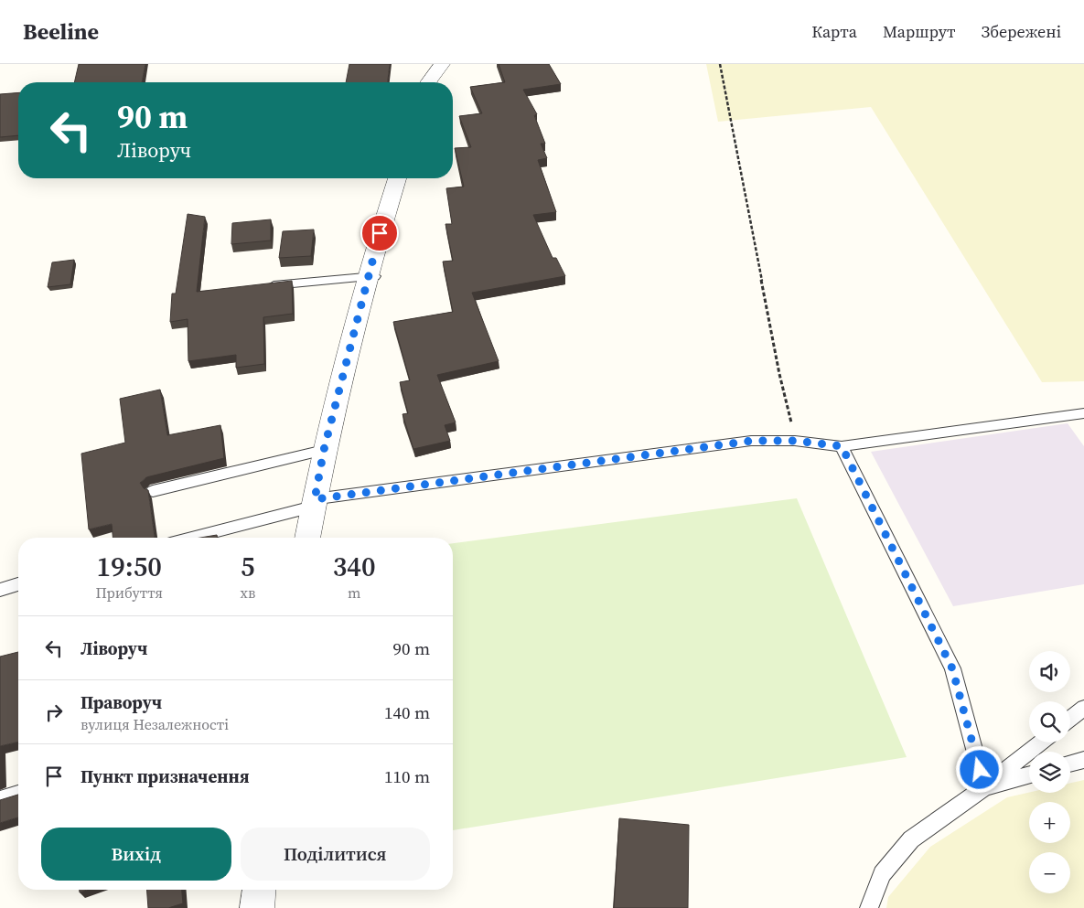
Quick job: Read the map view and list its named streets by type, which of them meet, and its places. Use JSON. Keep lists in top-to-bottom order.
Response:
{
  "page": {
    "header": "Beeline",
    "nav": ["Карта", "Маршрут", "Збережені"],
    "turn": ["90 m", "Ліворуч"],
    "eta": [
      "19:50",
      "Прибуття",
      "5",
      "хв",
      "340",
      "m"
    ],
    "list": [
      {
        "name": "Ліворуч",
        "value": "90 m"
      },
      {
        "name": "Праворуч",
        "note": "вулиця Незалежності",
        "value": "140 m"
      },
      {
        "name": "Пункт призначення",
        "value": "110 m"
      }
    ],
    "map_buttons": ["+", "−"],
    "buttons": ["Вихід", "Поділитися"]
  }
}
